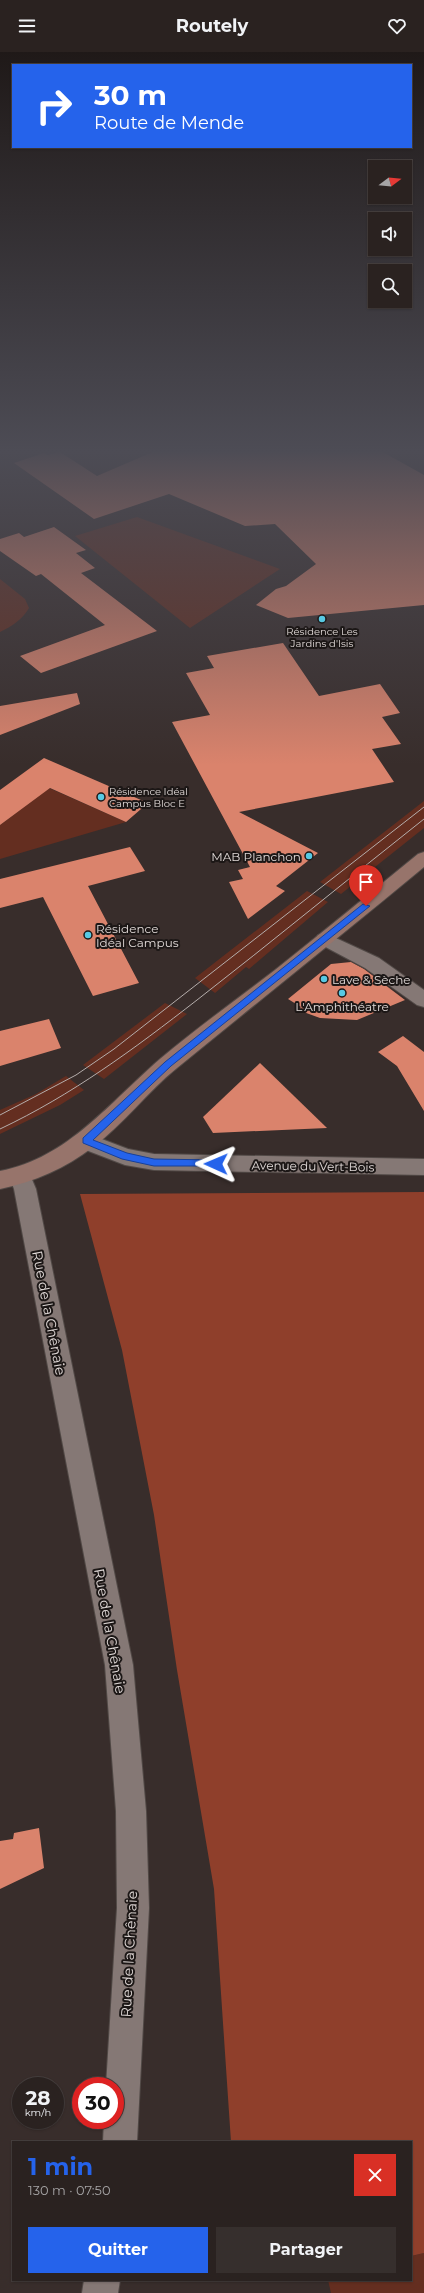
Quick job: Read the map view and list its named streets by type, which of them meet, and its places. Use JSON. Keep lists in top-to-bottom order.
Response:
{
  "streets": {
    "street": ["Avenue du Vert-Bois", "Rue de la Chênaie"]
  },
  "places": [
    "Résidence Les Jardins d'Isis",
    "Résidence Idéal Campus Bloc E",
    "MAB Planchon",
    "Résidence Idéal Campus",
    "Lave & Sèche",
    "L'Amphithéatre"
  ],
  "north": "right",
  "page": {
    "header": "Routely",
    "turn": ["30 m", "Route de Mende"],
    "speed": "28 km/h",
    "limit": "30",
    "heading": ["1 min", "130 m · 07:50"],
    "buttons": ["Quitter", "Partager"]
  }
}
